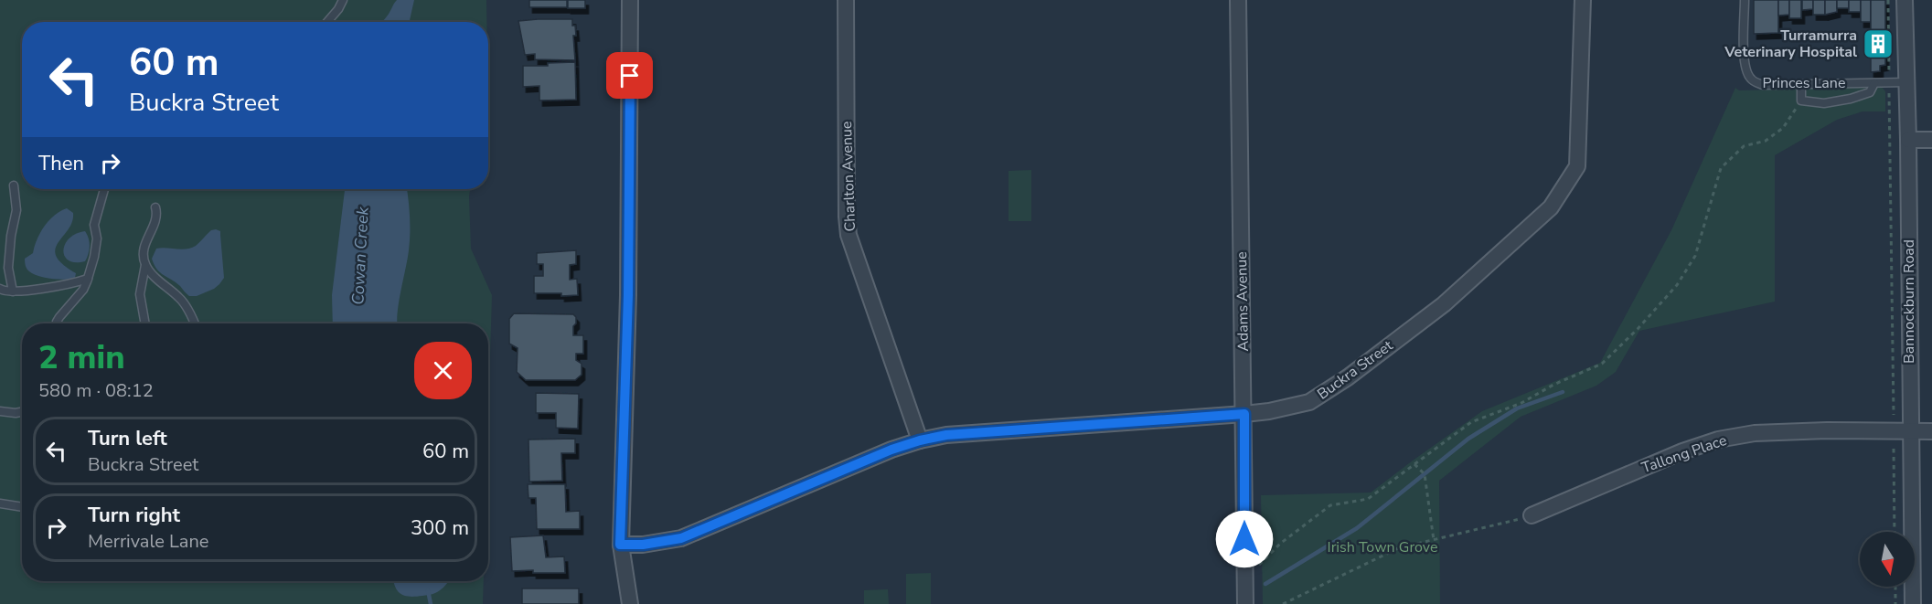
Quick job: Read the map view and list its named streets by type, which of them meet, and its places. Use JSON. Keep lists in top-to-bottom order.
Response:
{
  "streets": {
    "street": [
      "Charlton Avenue",
      "Adams Avenue",
      "Bannockburn Road",
      "Buckra Street",
      "Tallong Place"
    ],
    "lane": ["Princes Lane"]
  },
  "crossings": [
    ["Princes Lane", "Bannockburn Road"],
    ["Charlton Avenue", "Buckra Street"],
    ["Adams Avenue", "Buckra Street"],
    ["Bannockburn Road", "Tallong Place"]
  ],
  "water": ["Cowan Creek"],
  "parks": ["Irish Town Grove"],
  "places": {
    "building": ["Turramurra Veterinary Hospital"]
  },
  "north": "bottom",
  "page": {
    "turn": ["60 m", "Buckra Street"],
    "then": "Then",
    "heading": ["2 min", "580 m · 08:12"],
    "list": [
      {
        "name": "Turn left",
        "note": "Buckra Street",
        "value": "60 m"
      },
      {
        "name": "Turn right",
        "note": "Merrivale Lane",
        "value": "300 m"
      }
    ]
  }
}
